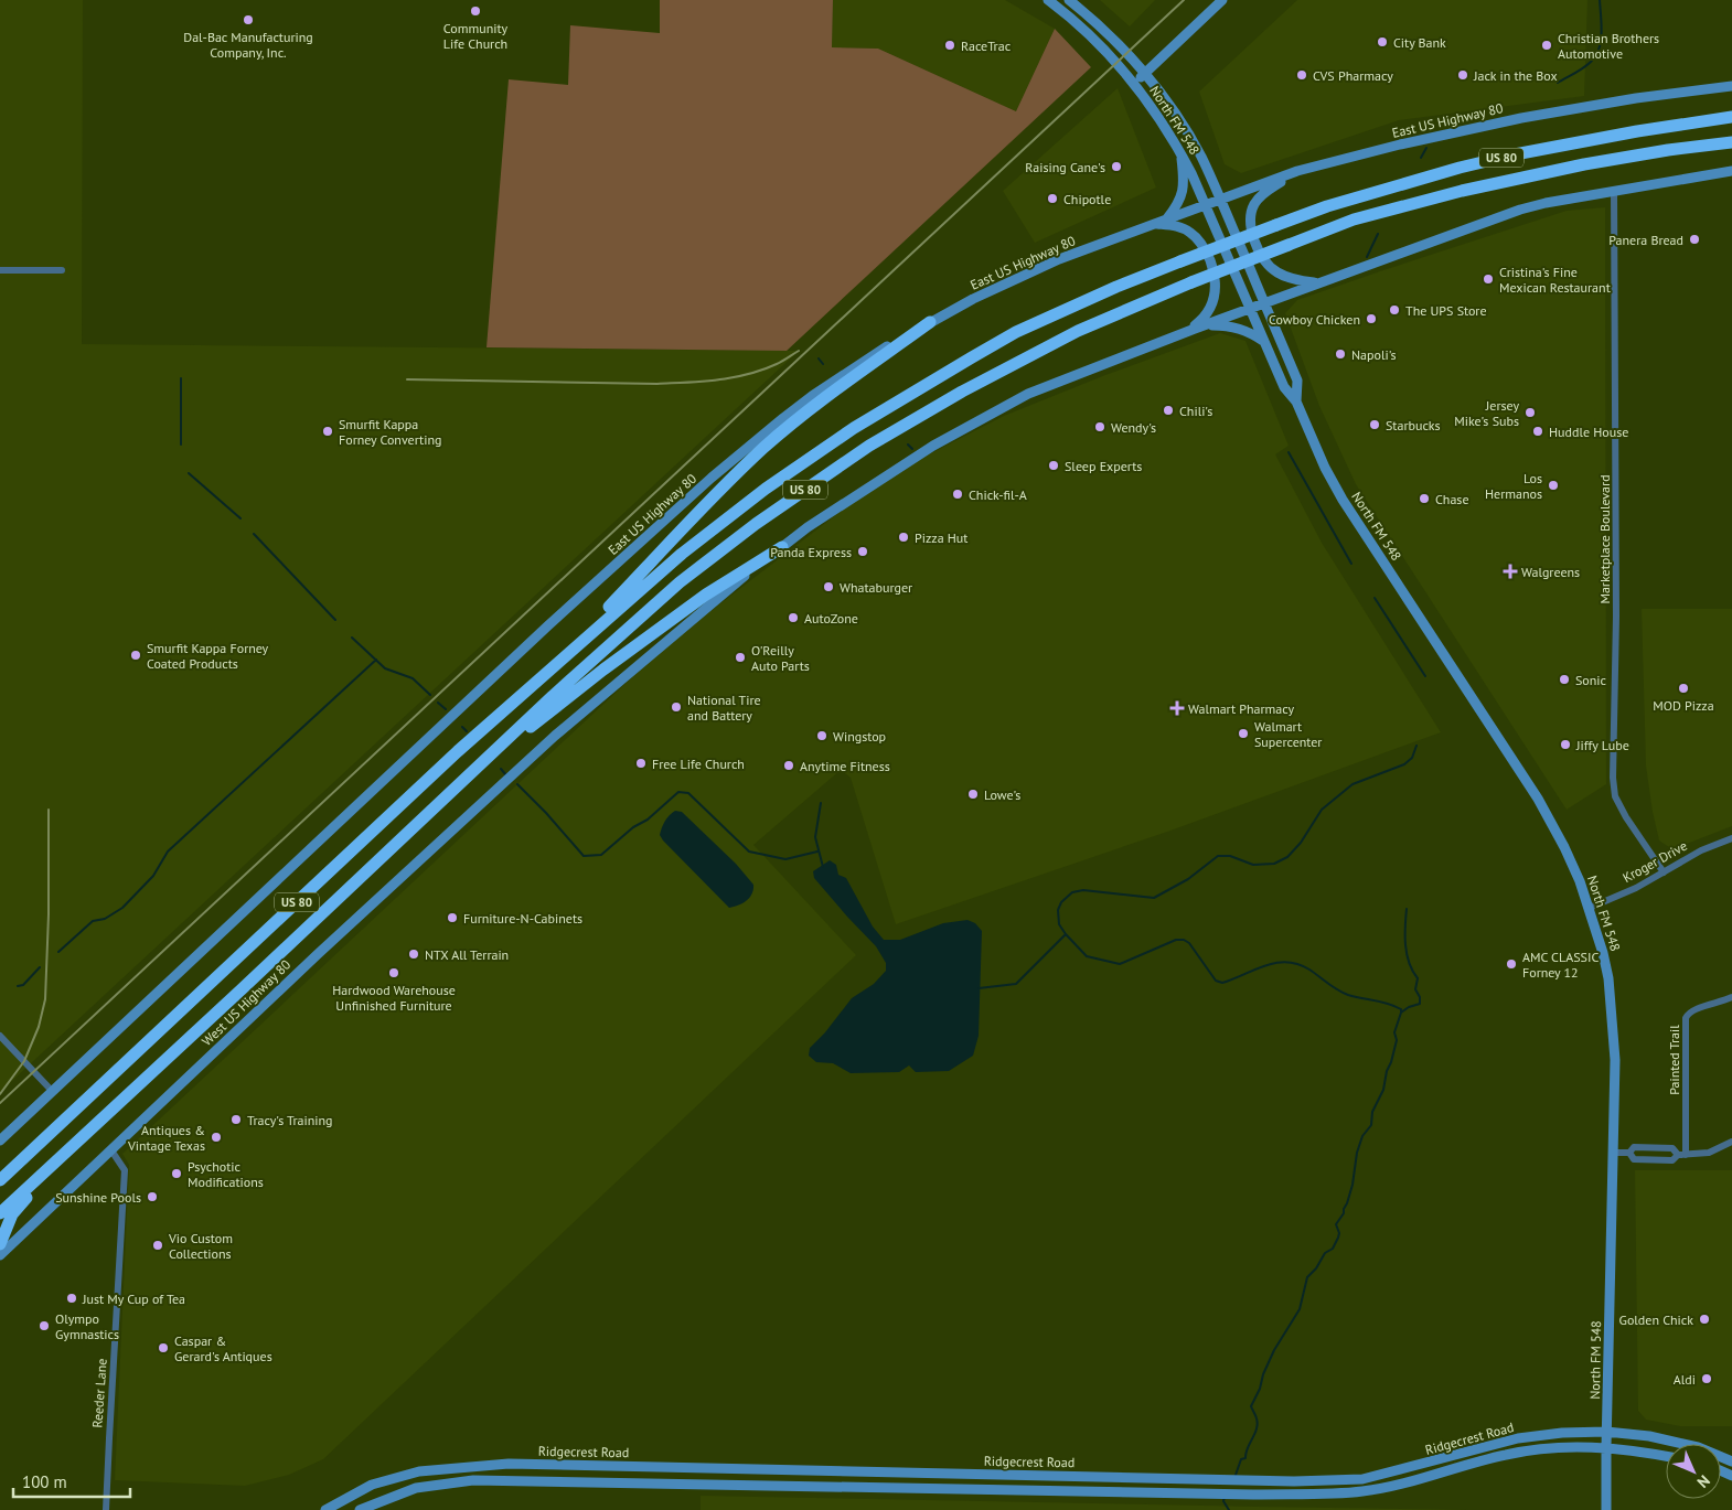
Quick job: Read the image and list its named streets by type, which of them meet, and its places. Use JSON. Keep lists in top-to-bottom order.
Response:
{
  "streets": {
    "highway": ["US 80"],
    "main road": [
      "North FM 548",
      "East US Highway 80",
      "West US Highway 80",
      "Ridgecrest Road"
    ],
    "street": [
      "Marketplace Boulevard",
      "Kroger Drive",
      "Painted Trail",
      "Reeder Lane"
    ]
  },
  "crossings": [
    ["North FM 548", "East US Highway 80"],
    ["North FM 548", "Kroger Drive"],
    ["North FM 548", "Ridgecrest Road"],
    ["Marketplace Boulevard", "Kroger Drive"],
    ["West US Highway 80", "Reeder Lane"]
  ],
  "places": {
    "other": [
      "Community Life Church",
      "Dal-Bac Manufacturing Company, Inc.",
      "City Bank",
      "RaceTrac",
      "Christian Brothers Automotive",
      "CVS Pharmacy",
      "Jack in the Box",
      "Raising Cane's",
      "Chipotle",
      "Panera Bread",
      "Cristina's Fine Mexican Restaurant",
      "The UPS Store",
      "Cowboy Chicken",
      "Napoli's",
      "Chili's",
      "Jersey Mike's Subs",
      "Starbucks",
      "Wendy's",
      "Smurfit Kappa Forney Converting",
      "Huddle House",
      "Sleep Experts",
      "Los Hermanos",
      "Chick-fil-A",
      "Chase",
      "Pizza Hut",
      "Panda Express",
      "Whataburger",
      "AutoZone",
      "Smurfit Kappa Forney Coated Products",
      "O'Reilly Auto Parts",
      "Sonic",
      "MOD Pizza",
      "National Tire and Battery",
      "Walmart Supercenter",
      "Wingstop",
      "Jiffy Lube",
      "Free Life Church",
      "Anytime Fitness",
      "Lowe's",
      "Furniture-N-Cabinets",
      "NTX All Terrain",
      "AMC CLASSIC Forney 12",
      "Hardwood Warehouse Unfinished Furniture",
      "Tracy's Training",
      "Antiques & Vintage Texas",
      "Psychotic Modifications",
      "Sunshine Pools",
      "Vio Custom Collections",
      "Just My Cup of Tea",
      "Golden Chick",
      "Olympo Gymnastics",
      "Caspar & Gerard's Antiques",
      "Aldi"
    ],
    "health": ["Walgreens", "Walmart Pharmacy"]
  },
  "scale_bar": "100 m",
  "north": "bottom right"
}
